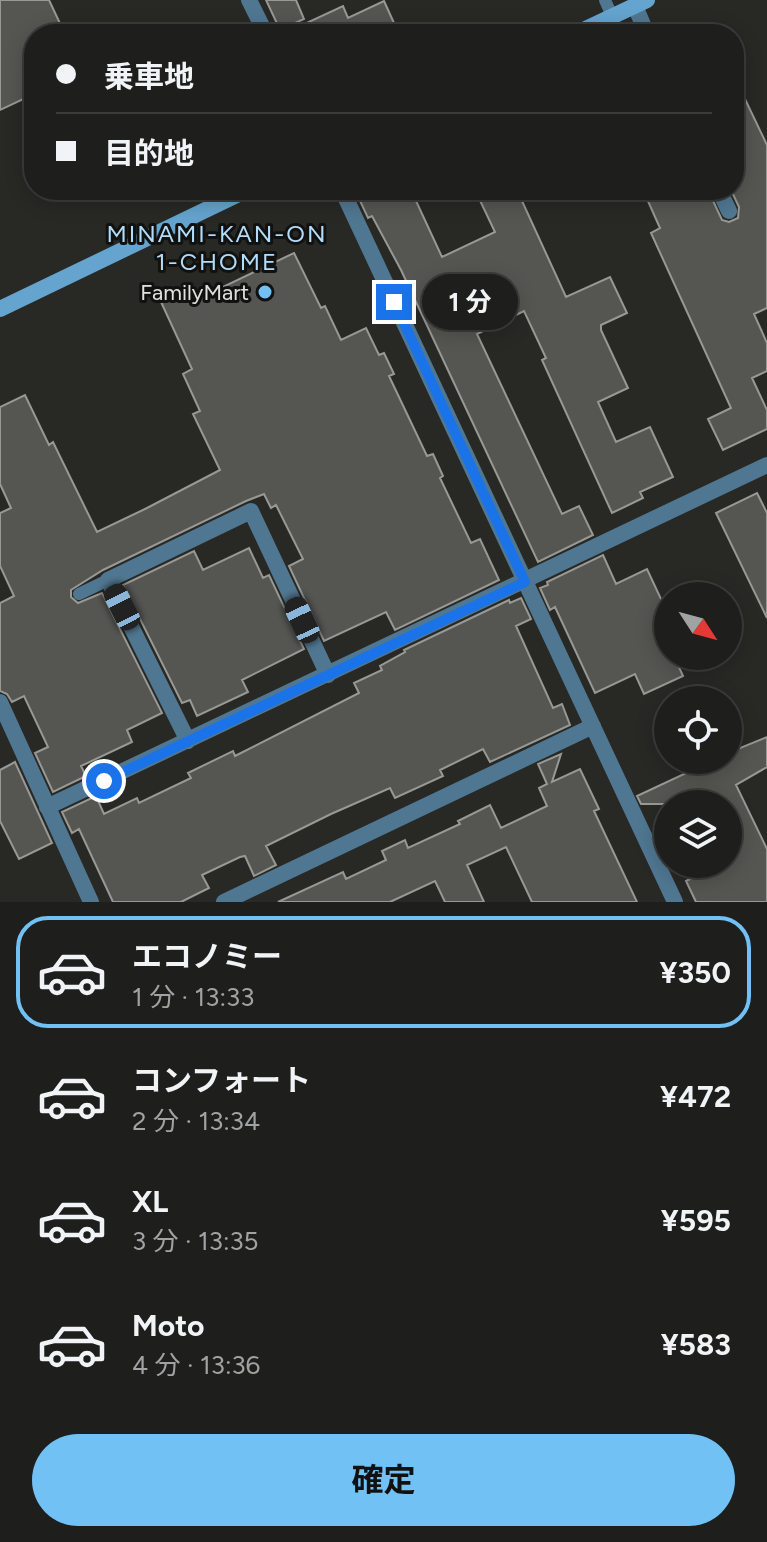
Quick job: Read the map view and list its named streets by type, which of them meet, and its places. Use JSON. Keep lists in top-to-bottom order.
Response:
{
  "districts": ["MINAMI-KAN-ON 1-CHOME"],
  "places": ["FamilyMart"],
  "north": "bottom right",
  "page": {
    "banner": ["乗車地", "目的地"],
    "bubble": "1 分",
    "list": [
      {
        "name": "エコノミー",
        "note": "1 分 · 13:33",
        "value": "¥350"
      },
      {
        "name": "コンフォート",
        "note": "2 分 · 13:34",
        "value": "¥472"
      },
      {
        "name": "XL",
        "note": "3 分 · 13:35",
        "value": "¥595"
      },
      {
        "name": "Moto",
        "note": "4 分 · 13:36",
        "value": "¥583"
      }
    ],
    "buttons": "確定"
  }
}
